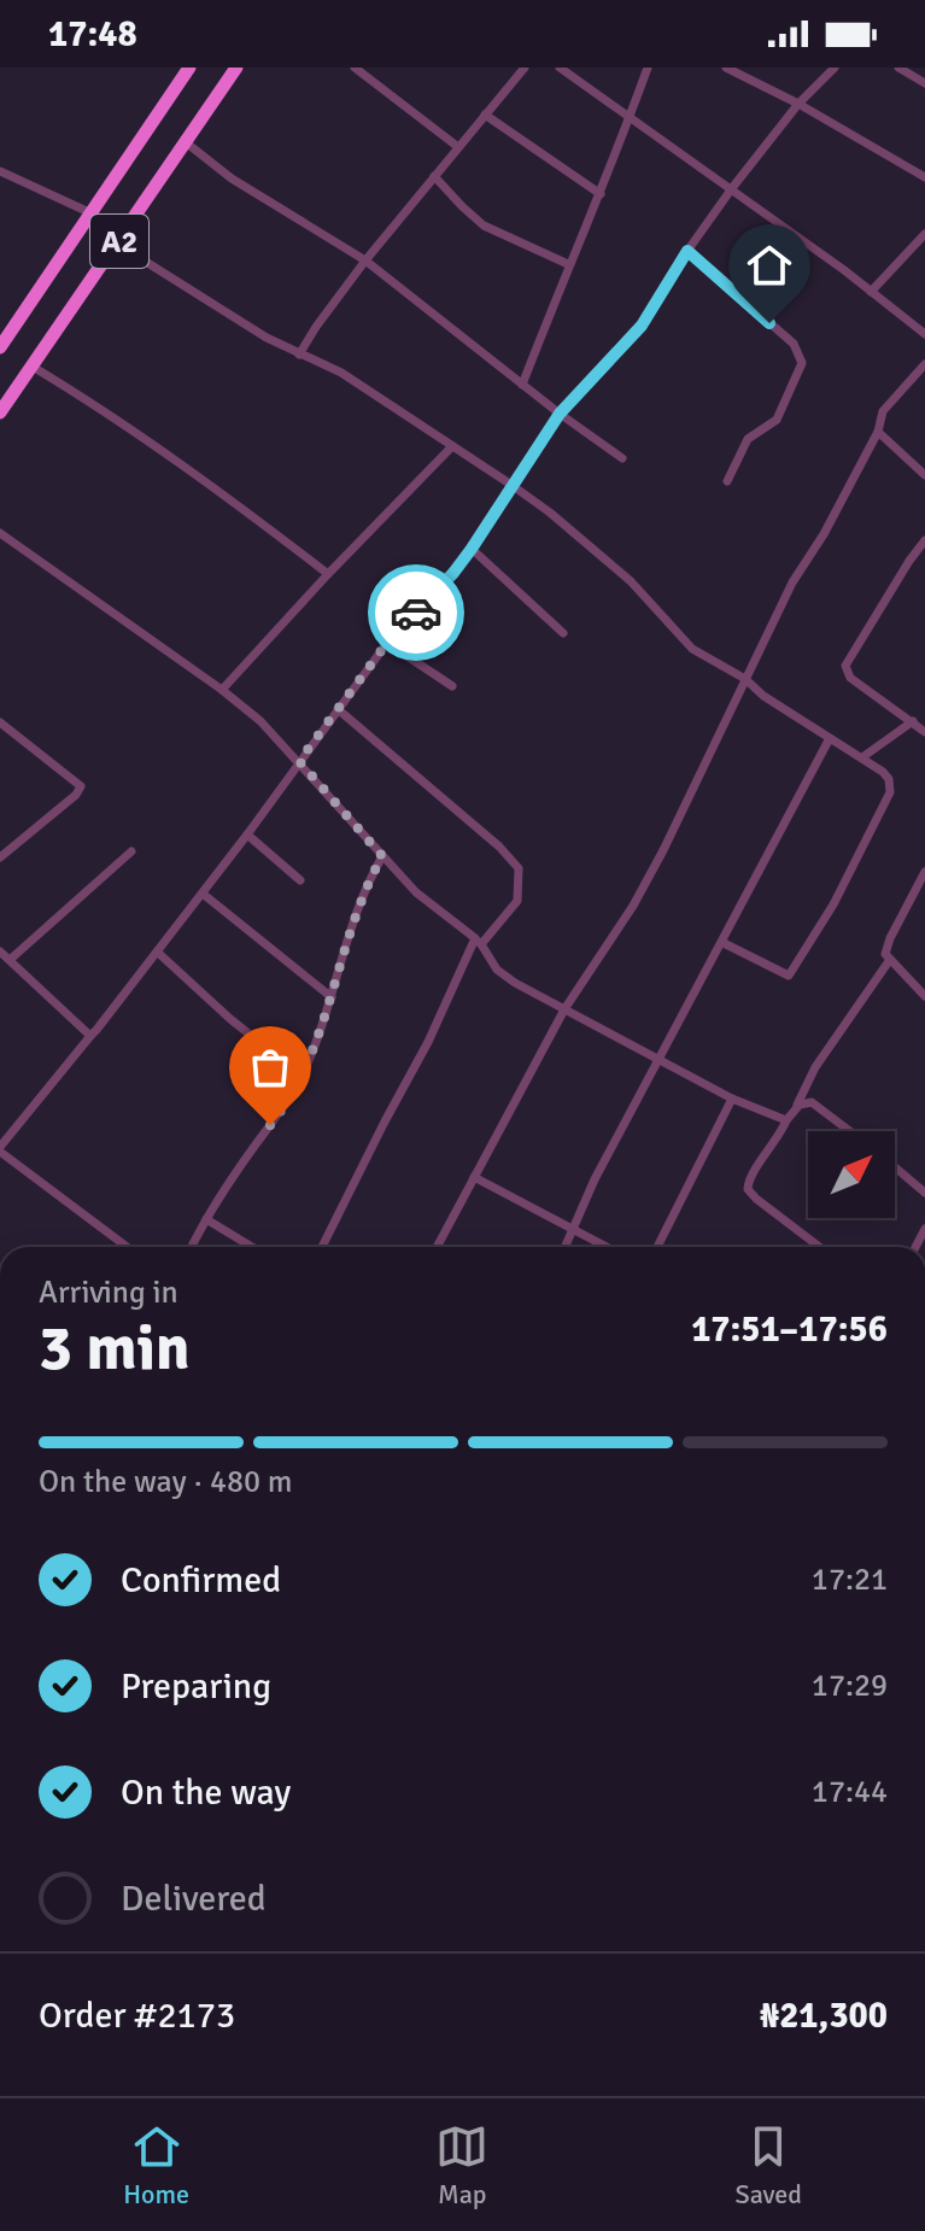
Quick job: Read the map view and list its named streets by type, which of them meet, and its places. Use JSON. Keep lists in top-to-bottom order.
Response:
{
  "streets": {
    "highway": ["A2"]
  },
  "north": "top right",
  "page": {
    "status": "17:48",
    "heading": ["3 min", "Arriving in", "17:51–17:56"],
    "panel": ["Order #2173", "₦21,300"],
    "bar": "On the way · 480 m",
    "list": [
      ["Confirmed", "17:21"],
      ["Preparing", "17:29"],
      ["On the way", "17:44"],
      "Delivered"
    ],
    "tabs": ["Home", "Map", "Saved"]
  }
}
